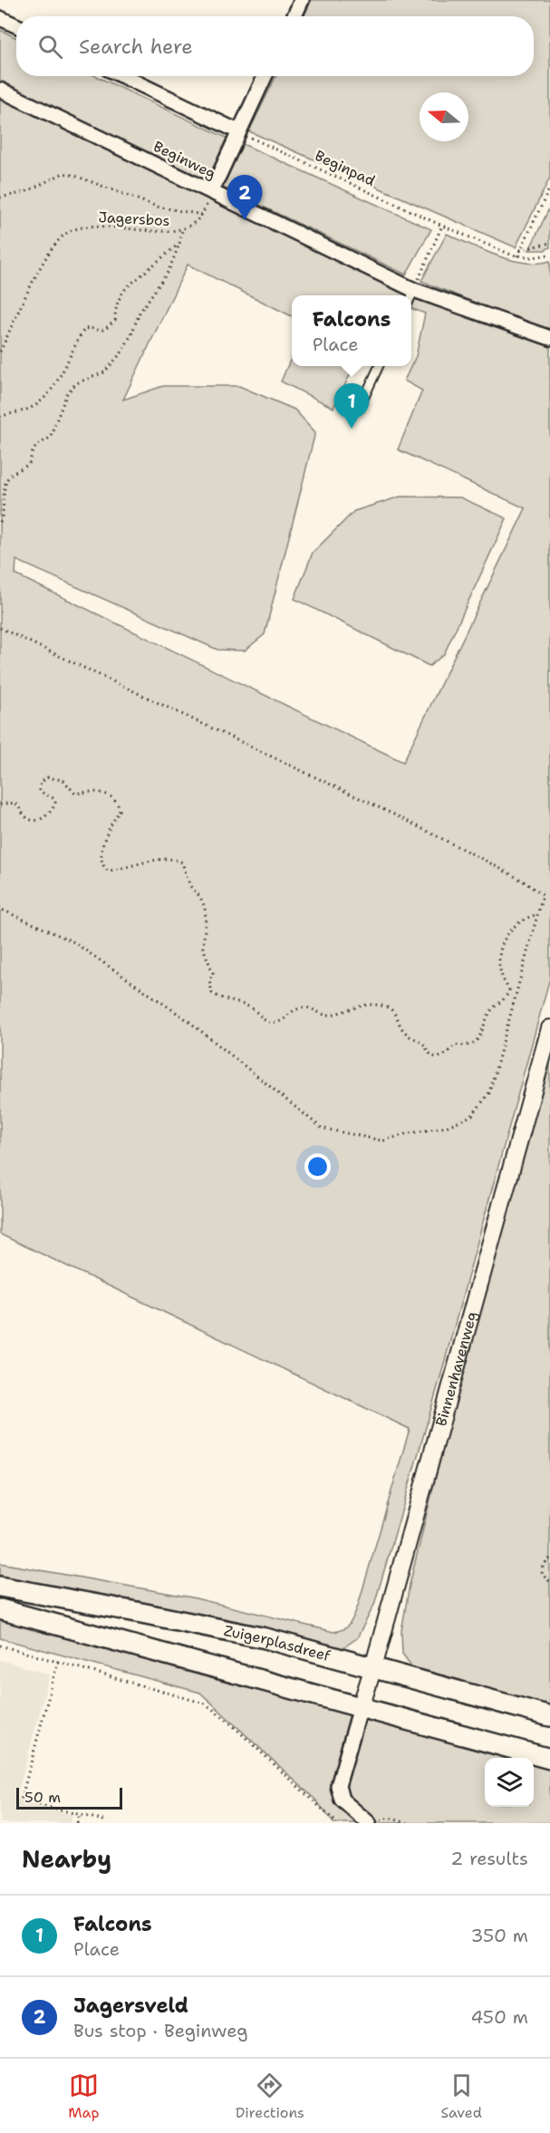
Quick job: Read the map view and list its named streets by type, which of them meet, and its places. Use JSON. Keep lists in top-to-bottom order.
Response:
{
  "streets": {
    "main road": ["Zuigerplasdreef"],
    "street": ["Beginweg", "Binnenhavenweg"],
    "path": ["Beginpad", "Jagersbos"]
  },
  "crossings": [
    ["Binnenhavenweg", "Zuigerplasdreef"]
  ],
  "scale_bar": "50 m",
  "north": "left",
  "page": {
    "search": "Search here",
    "pins": ["2", "1"],
    "popup": ["Falcons", "Place"],
    "scale": "50 m",
    "heading": ["Nearby", "2 results"],
    "list": [
      {
        "mark": "1",
        "name": "Falcons",
        "note": "Place",
        "value": "350 m"
      },
      {
        "mark": "2",
        "name": "Jagersveld",
        "note": "Bus stop · Beginweg",
        "value": "450 m"
      }
    ],
    "nav": ["Map", "Directions", "Saved"]
  }
}
